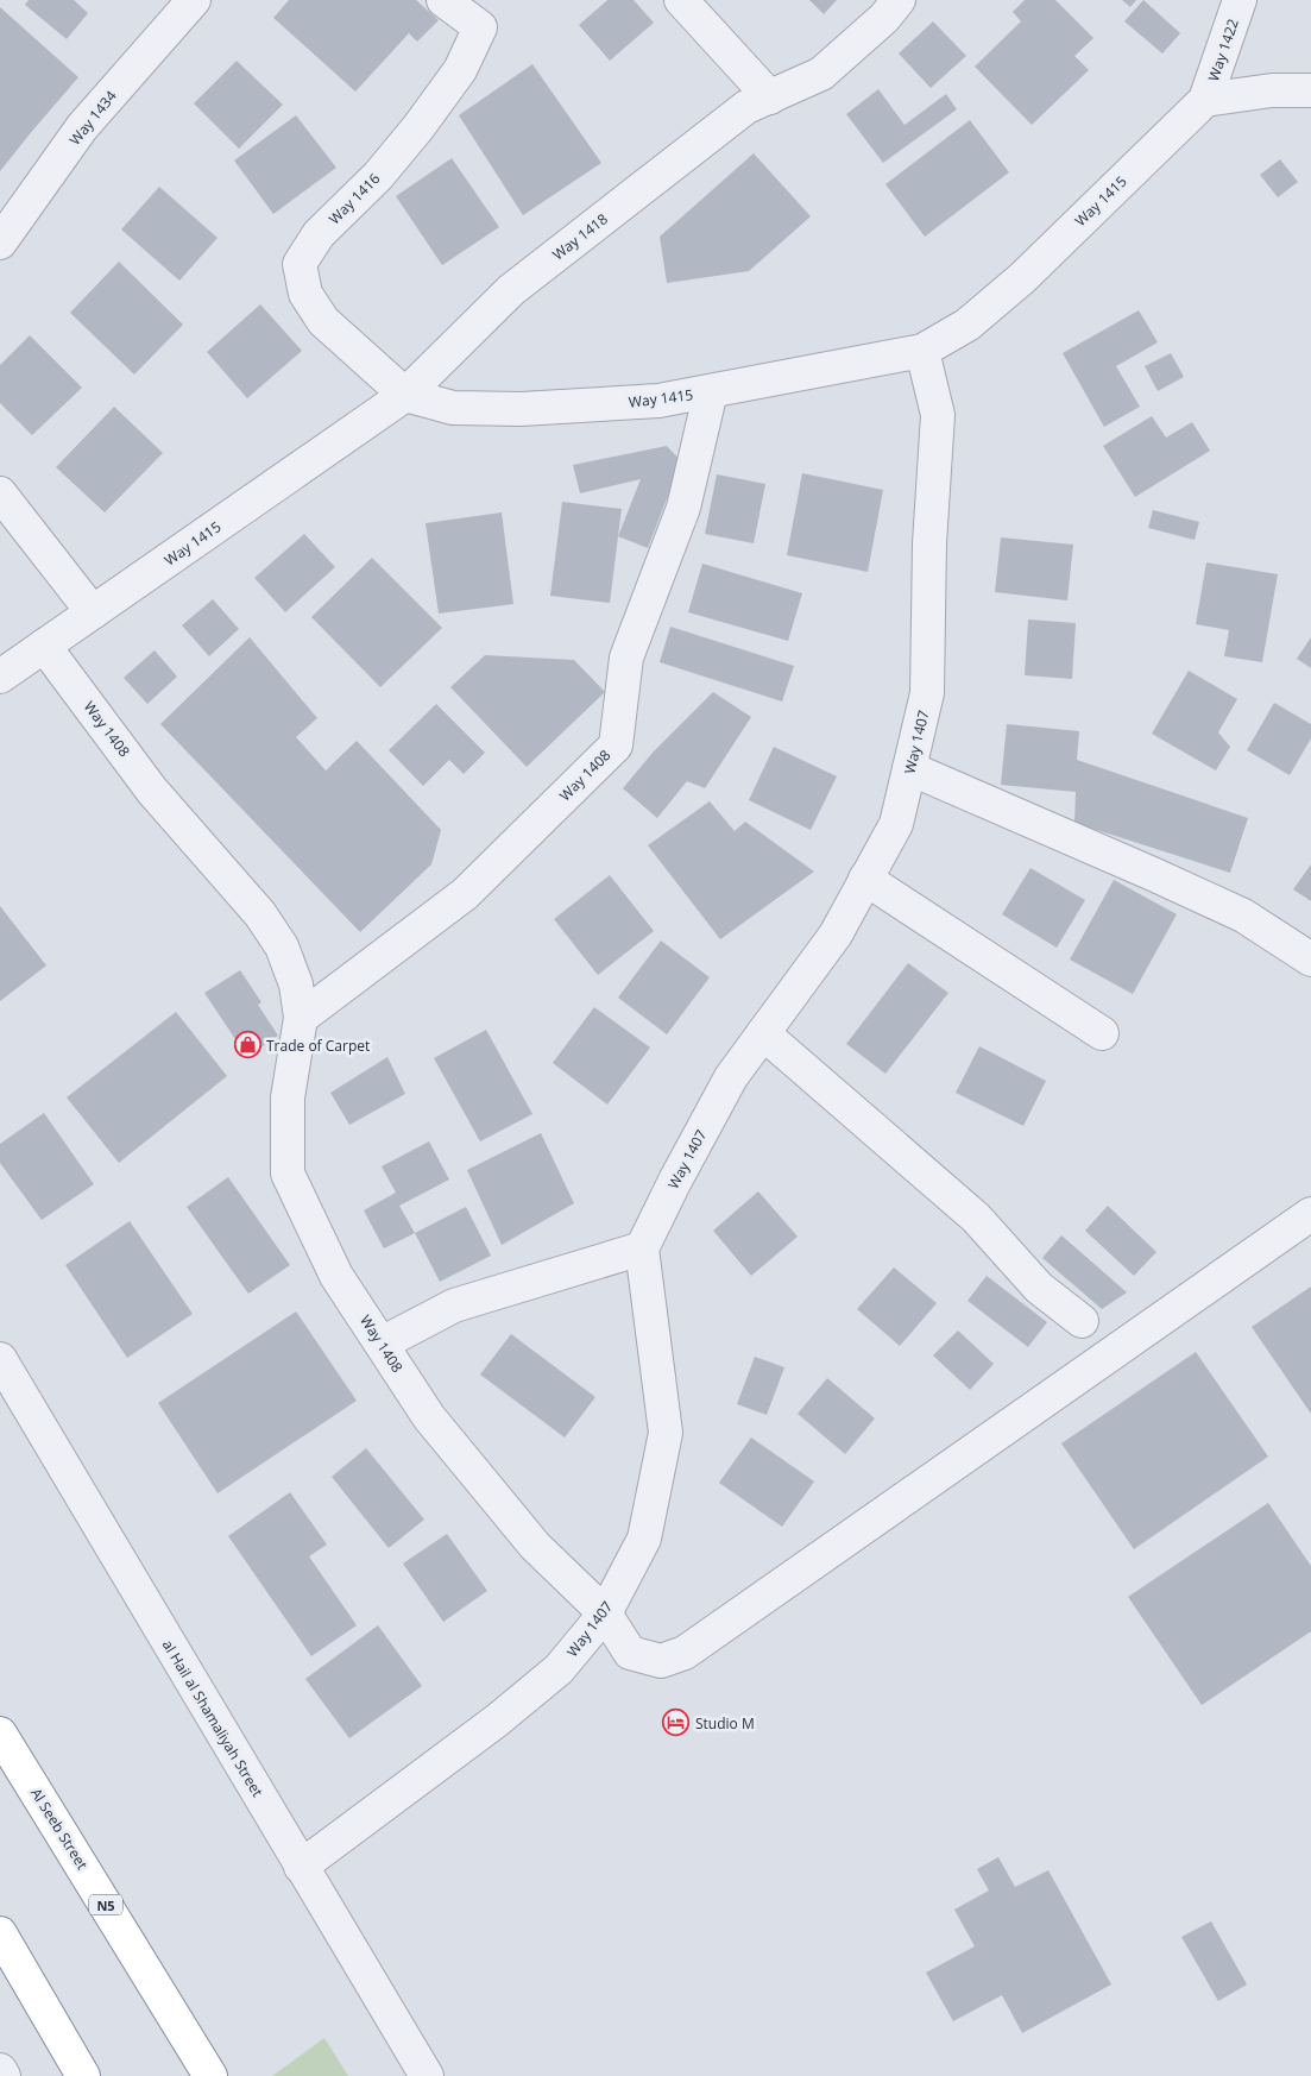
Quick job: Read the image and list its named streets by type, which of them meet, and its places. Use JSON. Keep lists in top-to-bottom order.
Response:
{
  "streets": {
    "highway": ["Al Seeb Street", "N5"],
    "street": [
      "Way 1422",
      "Way 1434",
      "Way 1416",
      "Way 1415",
      "Way 1418",
      "Way 1408",
      "Way 1407",
      "al Hail al Shamaliyah Street"
    ]
  },
  "crossings": [
    ["Way 1422", "Way 1415"],
    ["Way 1416", "Way 1415"],
    ["Way 1416", "Way 1418"],
    ["Way 1415", "Way 1418"],
    ["Way 1415", "Way 1408"],
    ["Way 1415", "Way 1407"],
    ["Way 1408", "Way 1407"],
    ["Way 1407", "al Hail al Shamaliyah Street"]
  ],
  "places": {
    "shop": ["Trade of Carpet"],
    "hotel": ["Studio M"]
  }
}
